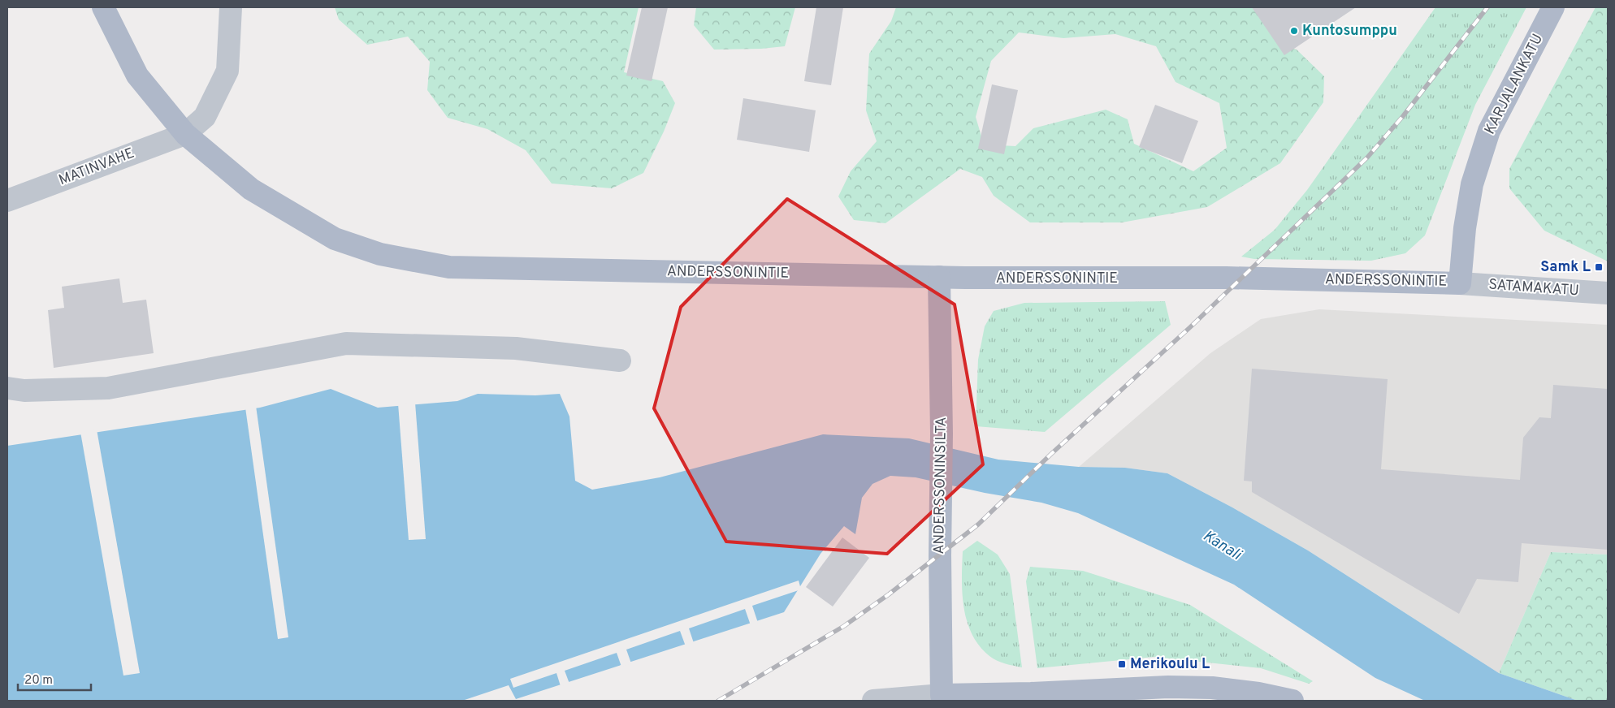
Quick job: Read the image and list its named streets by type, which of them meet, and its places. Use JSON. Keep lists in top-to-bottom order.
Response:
{
  "streets": {
    "main road": ["KARJALANKATU", "ANDERSSONINTIE", "ANDERSSONINSILTA"],
    "street": ["MATINVAHE", "SATAMAKATU"]
  },
  "crossings": [
    ["KARJALANKATU", "ANDERSSONINTIE"],
    ["KARJALANKATU", "SATAMAKATU"],
    ["MATINVAHE", "ANDERSSONINTIE"],
    ["ANDERSSONINTIE", "SATAMAKATU"],
    ["ANDERSSONINTIE", "ANDERSSONINSILTA"]
  ],
  "water": ["Kanali"],
  "places": {
    "other": ["Kuntosumppu"],
    "transit": ["Samk L", "Merikoulu L"]
  },
  "scale_bar": "20 m"
}
